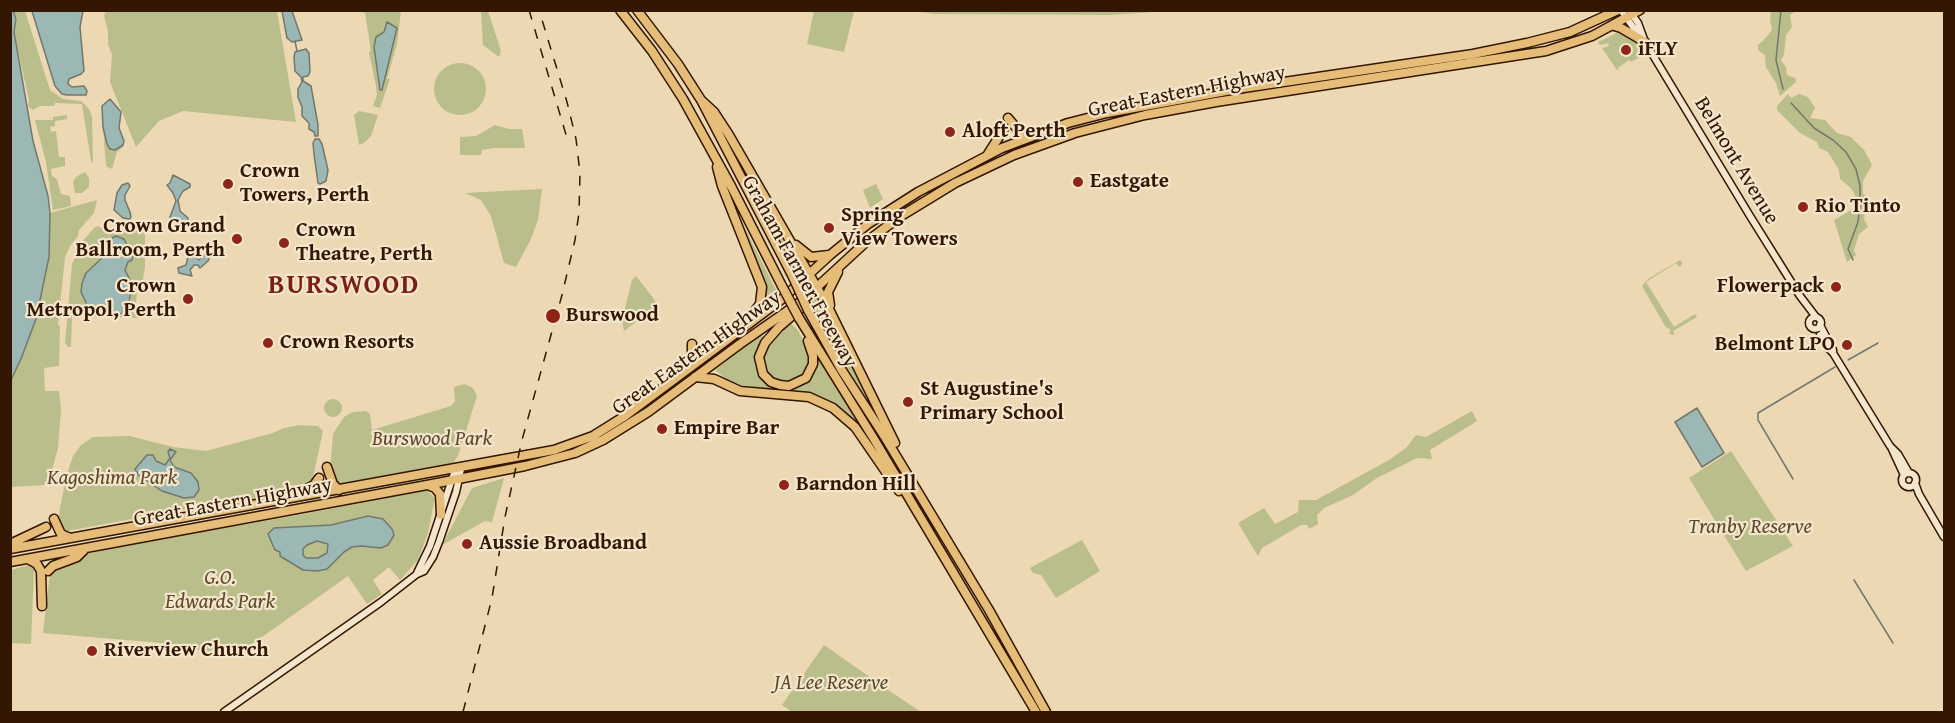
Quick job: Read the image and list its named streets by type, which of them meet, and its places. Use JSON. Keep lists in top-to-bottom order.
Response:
{
  "streets": {
    "highway": ["Great Eastern Highway", "Graham Farmer Freeway"],
    "main road": ["Belmont Avenue"]
  },
  "crossings": [
    ["Great Eastern Highway", "Belmont Avenue"]
  ],
  "districts": ["BURSWOOD"],
  "parks": [
    "Burswood Park",
    "Kagoshima Park",
    "Tranby Reserve",
    "G.O. Edwards Park",
    "JA Lee Reserve"
  ],
  "places": [
    "iFLY",
    "Aloft Perth",
    "Eastgate",
    "Crown Towers, Perth",
    "Rio Tinto",
    "Spring View Towers",
    "Crown Grand Ballroom, Perth",
    "Crown Theatre, Perth",
    "Flowerpack",
    "Crown Metropol, Perth",
    "Burswood",
    "Crown Resorts",
    "Belmont LPO",
    "St Augustine's Primary School",
    "Empire Bar",
    "Barndon Hill",
    "Aussie Broadband",
    "Riverview Church"
  ]
}
